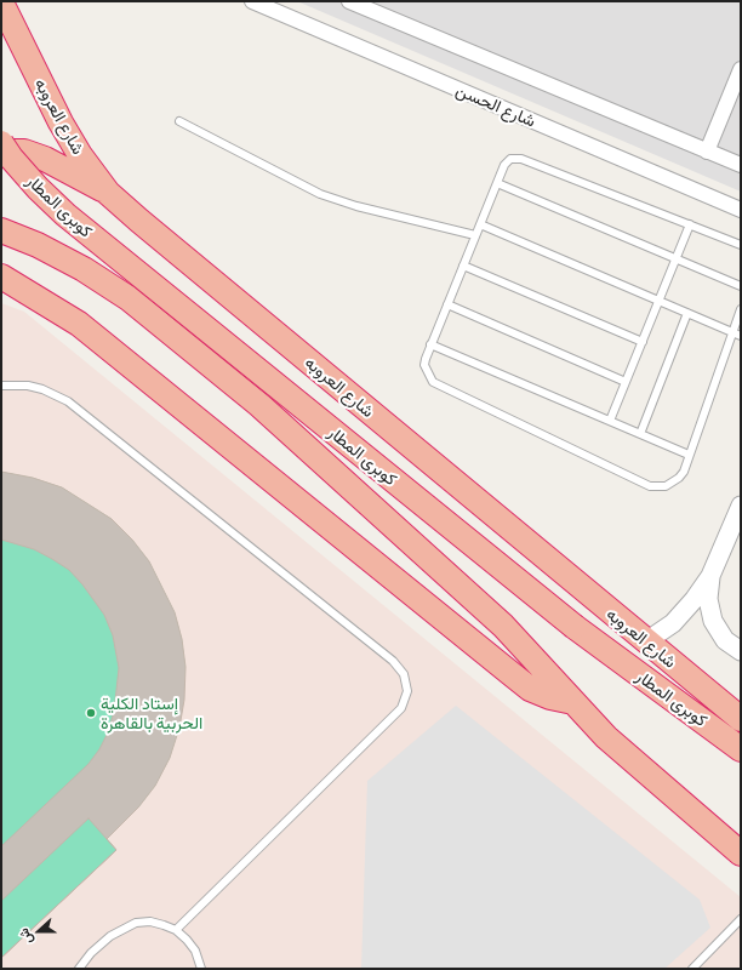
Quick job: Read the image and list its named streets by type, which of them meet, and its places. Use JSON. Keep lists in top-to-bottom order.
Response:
{
  "streets": {
    "highway": ["شارع العروبه", "كوبرى المطار"],
    "street": ["شارع الحسن"]
  },
  "places": ["إستاد الكلية الحربية بالقاهرة"],
  "north": "left"
}
